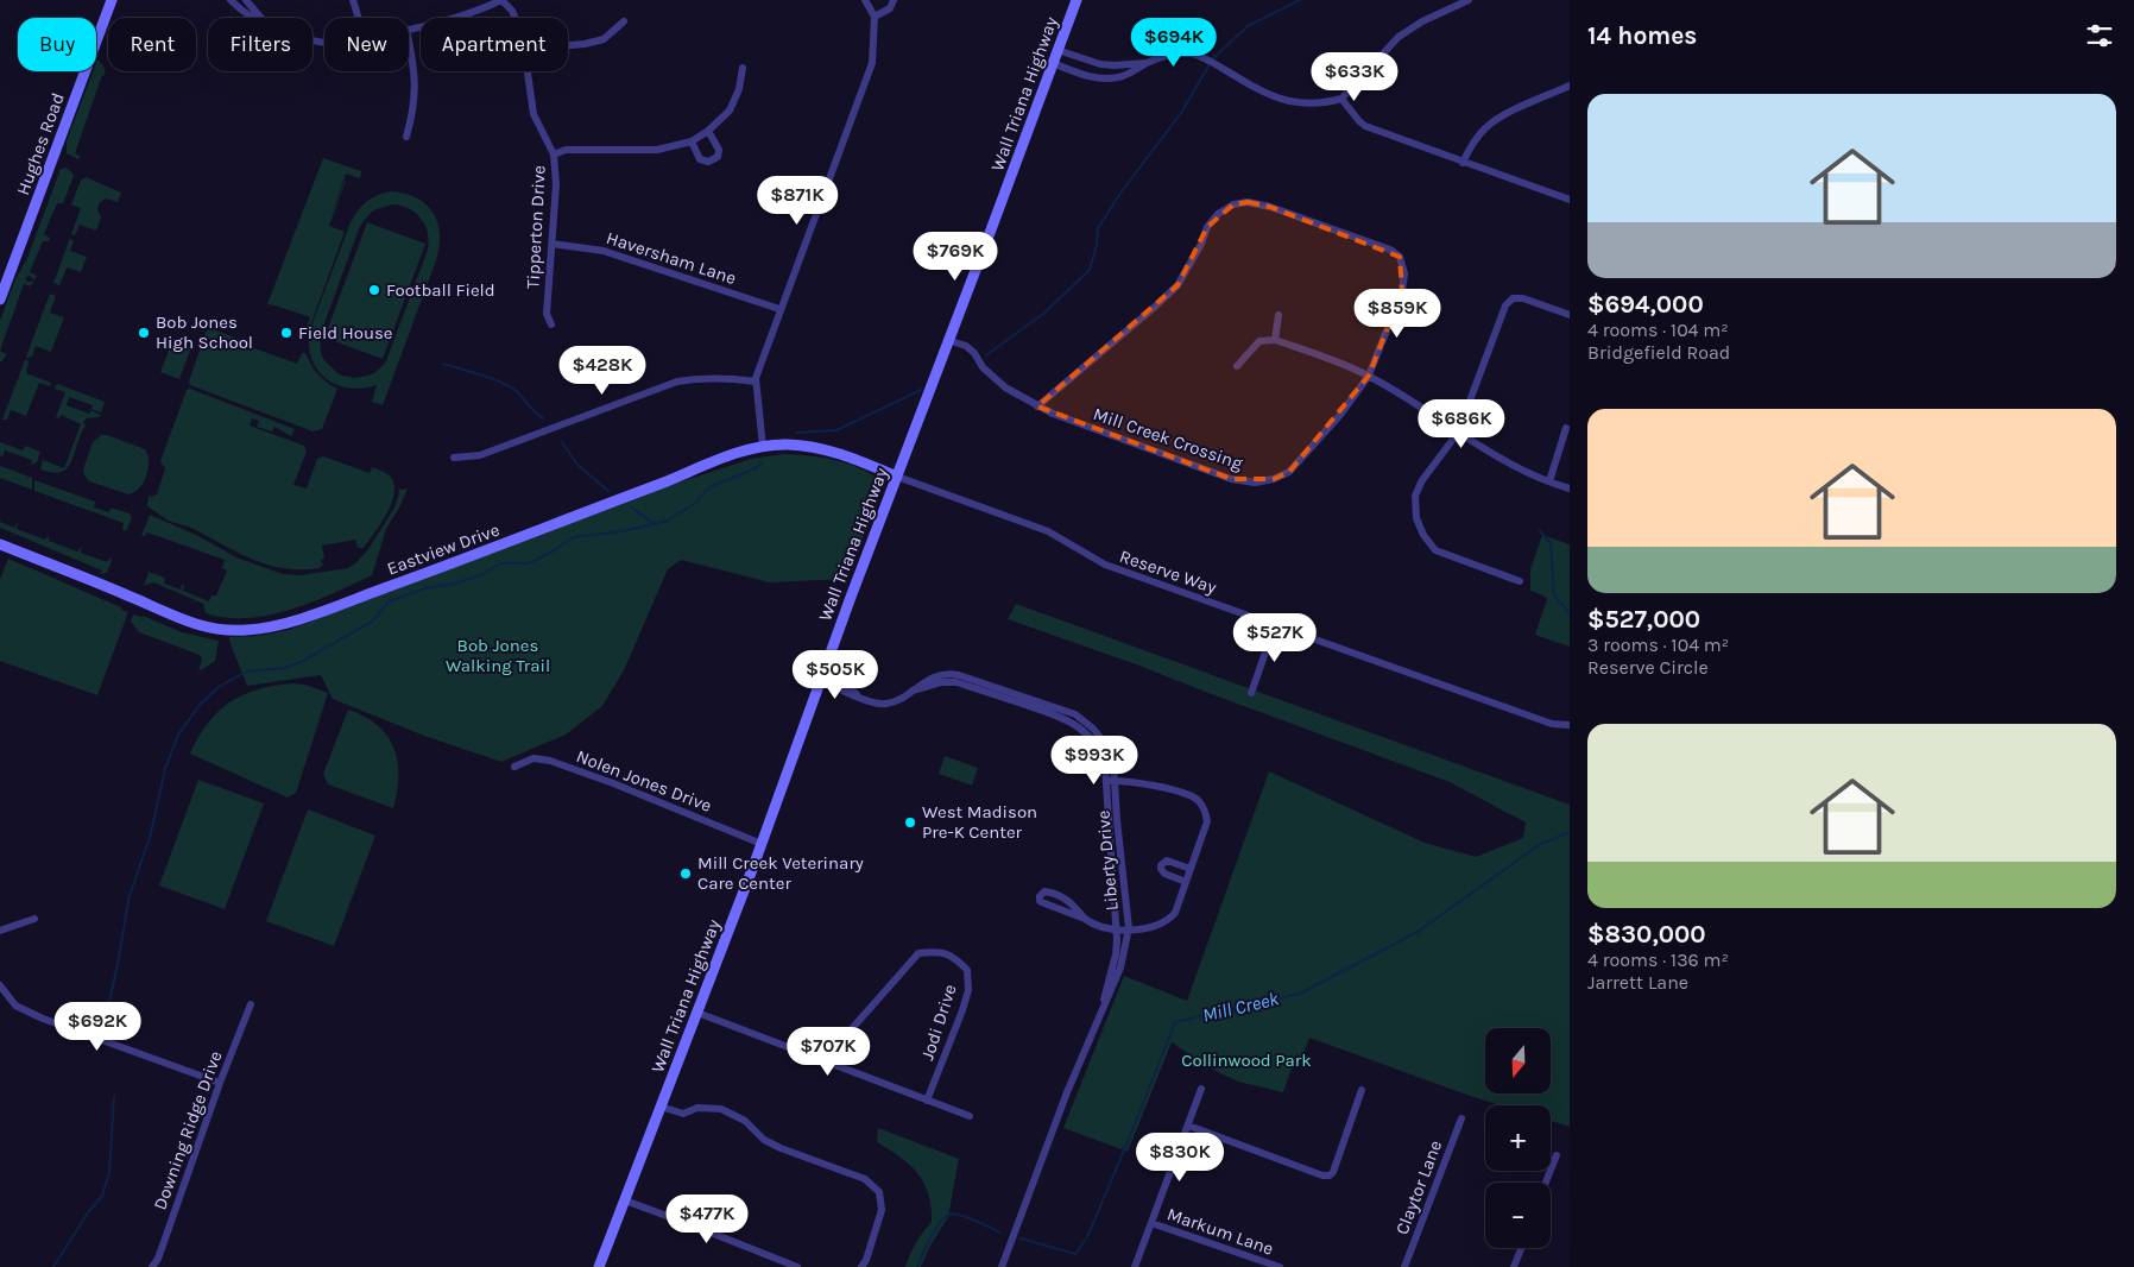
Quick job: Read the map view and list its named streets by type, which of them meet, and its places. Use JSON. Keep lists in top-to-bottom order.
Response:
{
  "streets": {
    "main road": ["Wall Triana Highway", "Hughes Road", "Eastview Drive"],
    "street": [
      "Tipperton Drive",
      "Haversham Lane",
      "Mill Creek Crossing",
      "Reserve Way",
      "Nolen Jones Drive",
      "Liberty Drive",
      "Jodi Drive",
      "Downing Ridge Drive",
      "Claytor Lane",
      "Markum Lane"
    ]
  },
  "crossings": [
    ["Wall Triana Highway", "Mill Creek Crossing"],
    ["Wall Triana Highway", "Eastview Drive"],
    ["Wall Triana Highway", "Reserve Way"],
    ["Wall Triana Highway", "Nolen Jones Drive"],
    ["Wall Triana Highway", "Liberty Drive"],
    ["Tipperton Drive", "Haversham Lane"],
    ["Eastview Drive", "Reserve Way"]
  ],
  "water": ["Mill Creek"],
  "parks": ["Bob Jones Walking Trail", "Collinwood Park"],
  "places": [
    "Football Field",
    "Bob Jones High School",
    "Field House",
    "West Madison Pre-K Center",
    "Mill Creek Veterinary Care Center"
  ],
  "north": "bottom",
  "page": {
    "heading": "14 homes",
    "price": [
      "$694K",
      "$633K",
      "$871K",
      "$769K",
      "$859K",
      "$428K",
      "$686K",
      "$527K",
      "$505K",
      "$993K",
      "$692K",
      "$707K",
      "$830K",
      "$477K"
    ],
    "chip": [
      "Buy",
      "Rent",
      "Filters",
      "New",
      "Apartment"
    ],
    "list": [
      {
        "name": "$694,000",
        "note": "4 rooms · 104 m² · Bridgefield Road"
      },
      {
        "name": "$527,000",
        "note": "3 rooms · 104 m² · Reserve Circle"
      },
      {
        "name": "$830,000",
        "note": "4 rooms · 136 m² · Jarrett Lane"
      }
    ],
    "map_buttons": ["+", "−"]
  }
}
